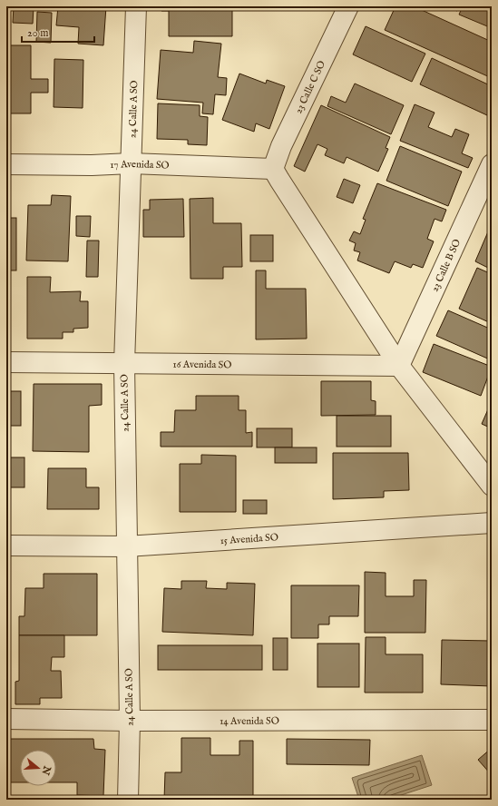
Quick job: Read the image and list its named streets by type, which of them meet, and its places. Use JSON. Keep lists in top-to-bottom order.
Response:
{
  "streets": {
    "street": [
      "23 Calle C SO",
      "24 Calle A SO",
      "17 Avenida SO",
      "23 Calle B SO",
      "16 Avenida SO",
      "15 Avenida SO",
      "14 Avenida SO"
    ]
  },
  "crossings": [
    ["23 Calle C SO", "17 Avenida SO"],
    ["24 Calle A SO", "17 Avenida SO"],
    ["24 Calle A SO", "16 Avenida SO"],
    ["24 Calle A SO", "15 Avenida SO"],
    ["24 Calle A SO", "14 Avenida SO"],
    ["23 Calle B SO", "16 Avenida SO"]
  ],
  "scale_bar": "20 m",
  "north": "right"
}
